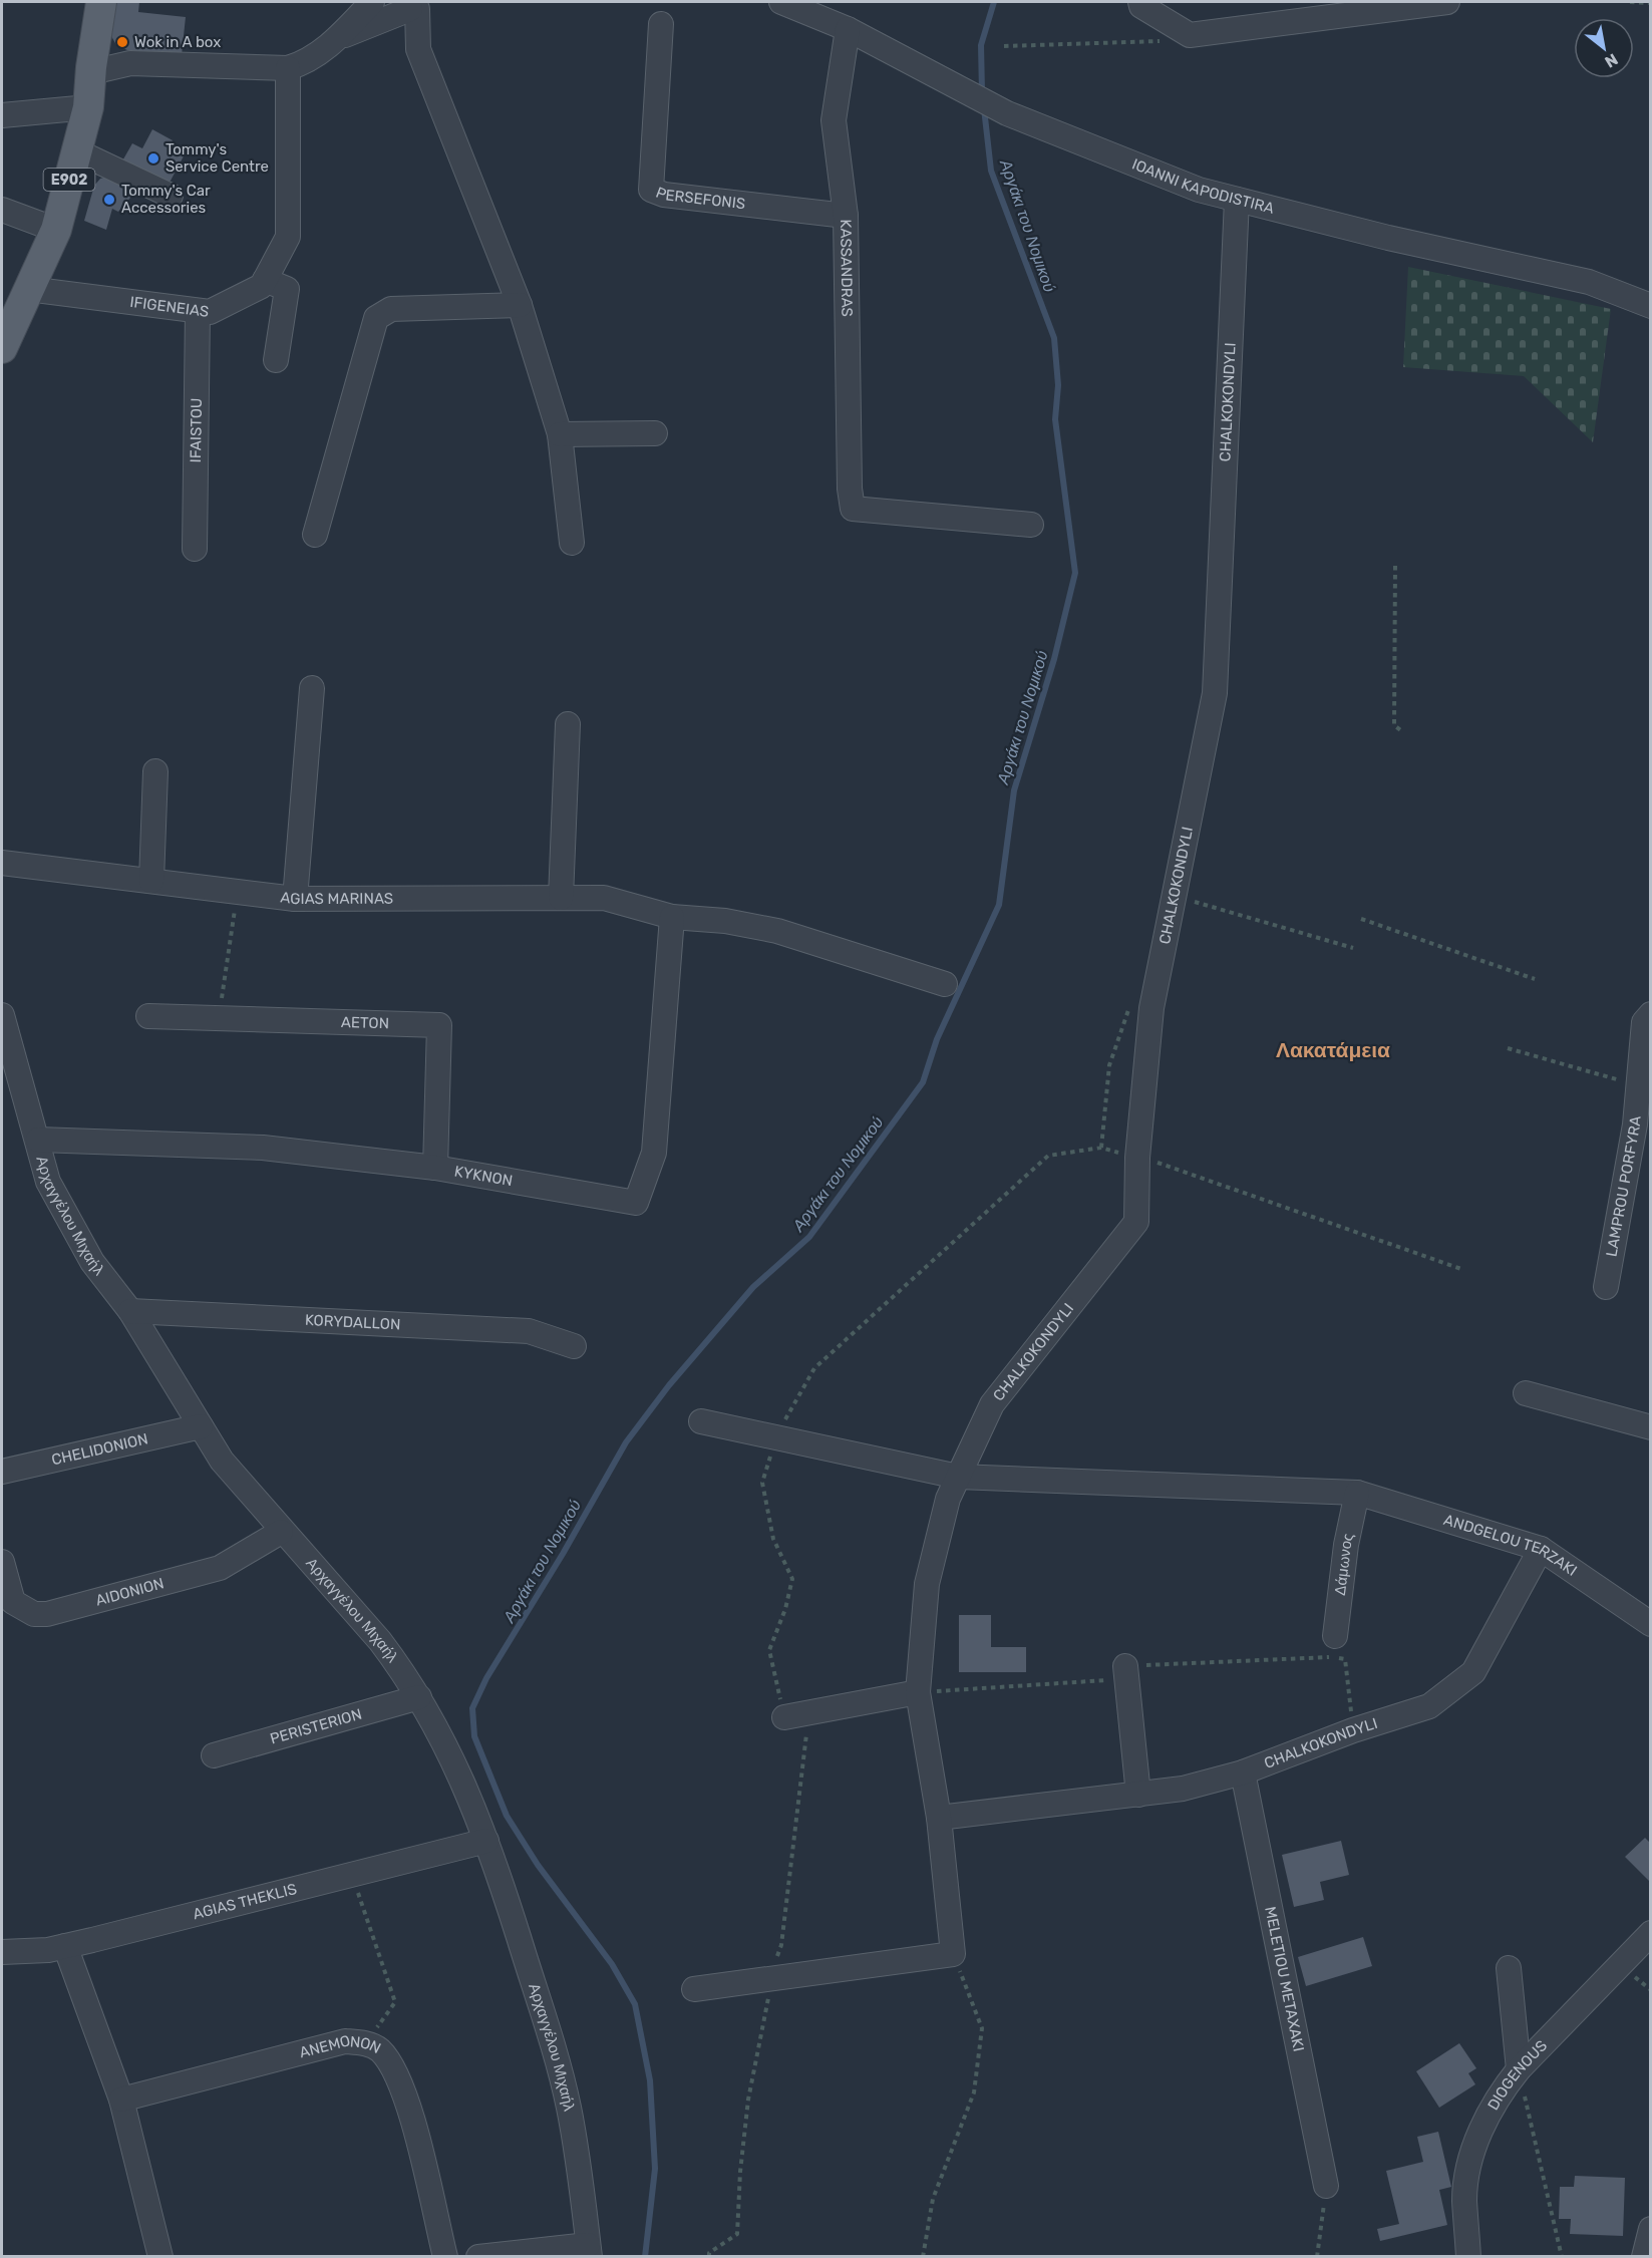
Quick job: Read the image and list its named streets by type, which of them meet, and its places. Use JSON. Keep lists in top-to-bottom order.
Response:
{
  "streets": {
    "main road": ["E902"],
    "street": [
      "IOANNI KAPODISTIRA",
      "PERSEFONIS",
      "KASSANDRAS",
      "IFIGENEIAS",
      "CHALKOKONDYLI",
      "IFAISTOU",
      "AGIAS MARINAS",
      "AETON",
      "KYKNON",
      "LAMPROU PORFYRA",
      "Αρχαγγέλου Μιχαήλ",
      "KORYDALLON",
      "CHELIDONION",
      "ANDGELOU TERZAKI",
      "Δάμωνος",
      "AIDONION",
      "PERISTERION",
      "AGIAS THEKLIS",
      "MELETIOU METAXAKI",
      "ANEMONON",
      "DIOGENOUS"
    ]
  },
  "crossings": [
    ["E902", "IFIGENEIAS"],
    ["IOANNI KAPODISTIRA", "KASSANDRAS"],
    ["IOANNI KAPODISTIRA", "CHALKOKONDYLI"],
    ["PERSEFONIS", "KASSANDRAS"],
    ["IFIGENEIAS", "IFAISTOU"],
    ["CHALKOKONDYLI", "ANDGELOU TERZAKI"],
    ["CHALKOKONDYLI", "MELETIOU METAXAKI"],
    ["AGIAS MARINAS", "KYKNON"],
    ["AETON", "KYKNON"],
    ["KYKNON", "Αρχαγγέλου Μιχαήλ"],
    ["Αρχαγγέλου Μιχαήλ", "KORYDALLON"],
    ["Αρχαγγέλου Μιχαήλ", "CHELIDONION"],
    ["Αρχαγγέλου Μιχαήλ", "AIDONION"],
    ["Αρχαγγέλου Μιχαήλ", "PERISTERION"],
    ["Αρχαγγέλου Μιχαήλ", "AGIAS THEKLIS"],
    ["ANDGELOU TERZAKI", "Δάμωνος"]
  ],
  "districts": ["Λακατάμεια"],
  "water": ["Αργάκι του Νομικού"],
  "places": ["Wok in A box", "Tommy's Service Centre", "Tommy's Car Accessories"],
  "north": "bottom right"
}
